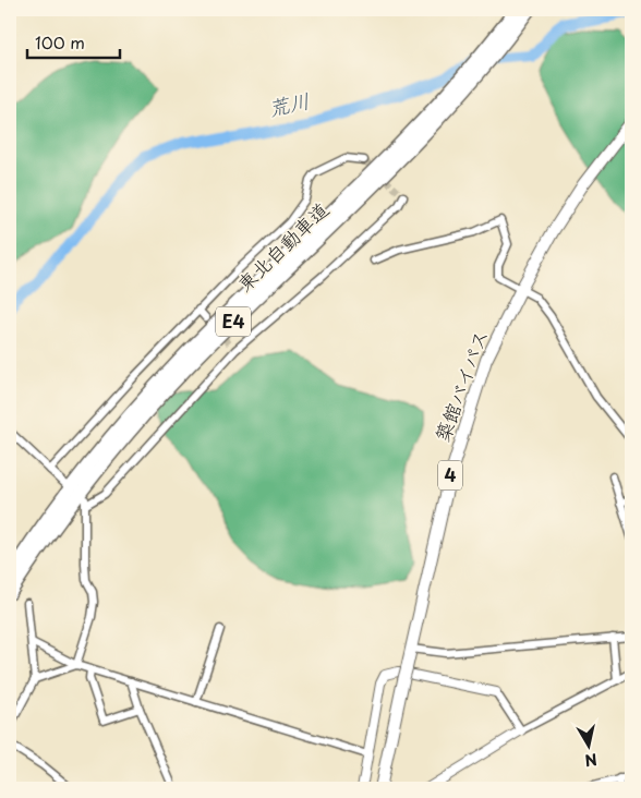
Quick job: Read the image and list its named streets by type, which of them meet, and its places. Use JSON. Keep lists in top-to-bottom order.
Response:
{
  "streets": {
    "highway": [
      "東北自動車道",
      "E4",
      "築館バイパス",
      "4"
    ]
  },
  "water": ["荒川"],
  "scale_bar": "100 m",
  "north": "bottom"
}
